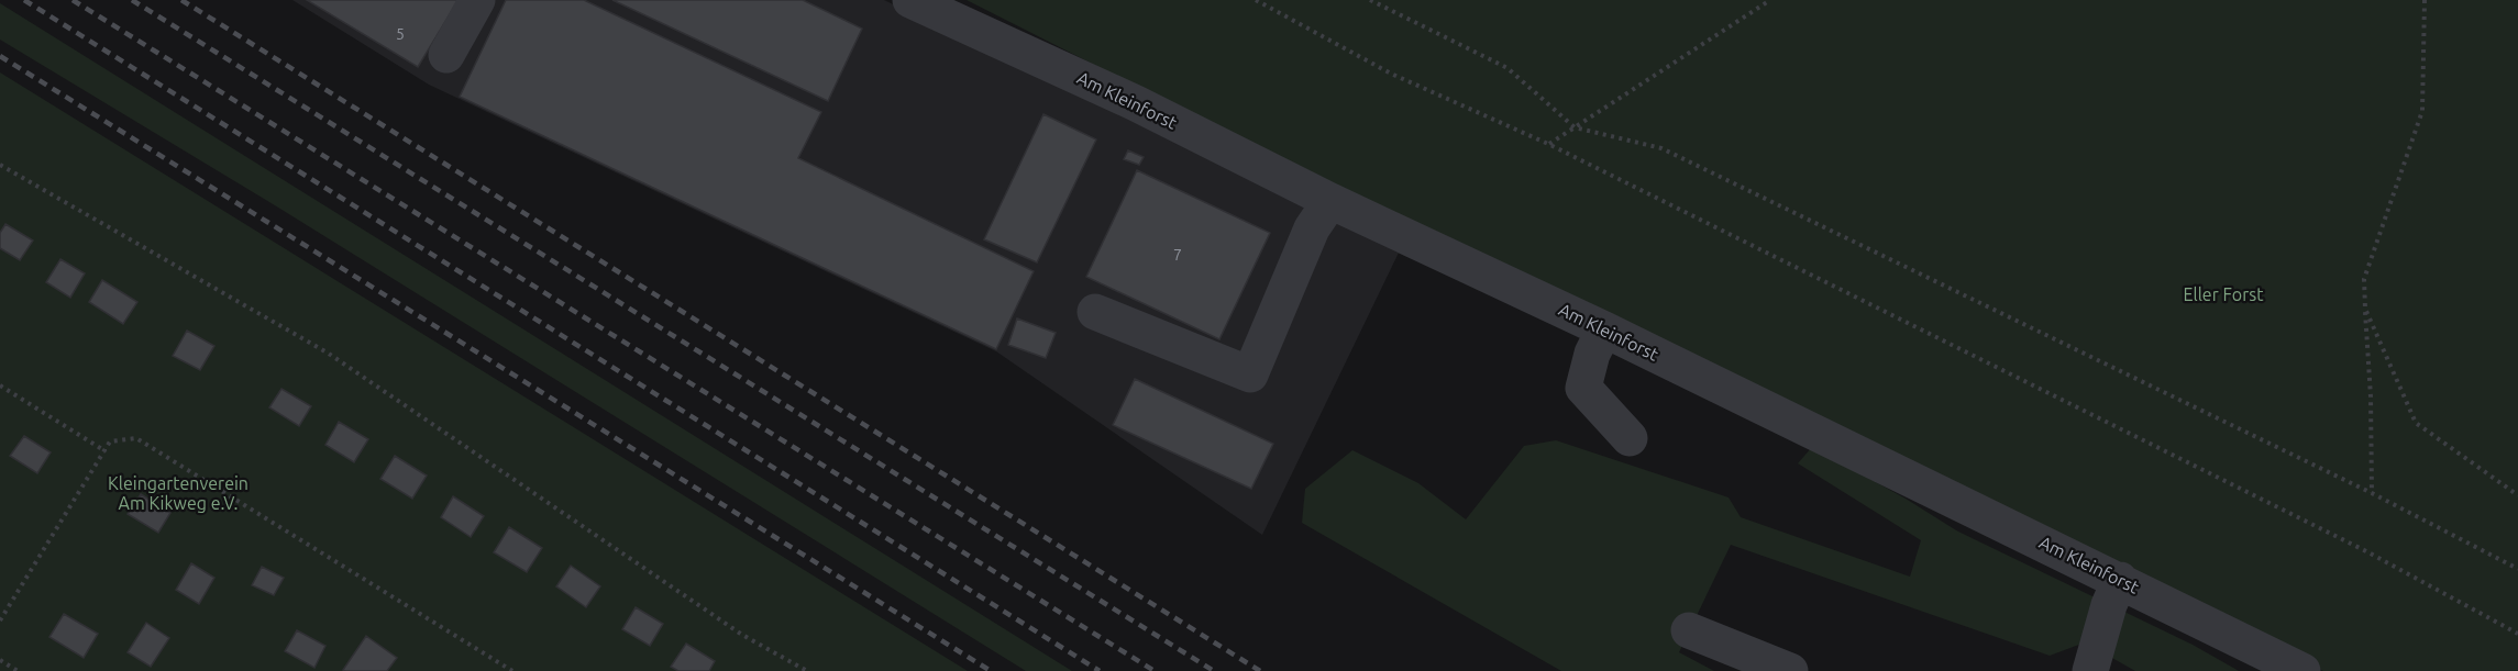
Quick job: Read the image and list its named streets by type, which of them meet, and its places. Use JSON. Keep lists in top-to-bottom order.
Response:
{
  "streets": {
    "street": ["Am Kleinforst"]
  },
  "parks": ["Eller Forst", "Kleingartenverein Am Kikweg e.V."],
  "house_numbers": ["5", "7"]
}
